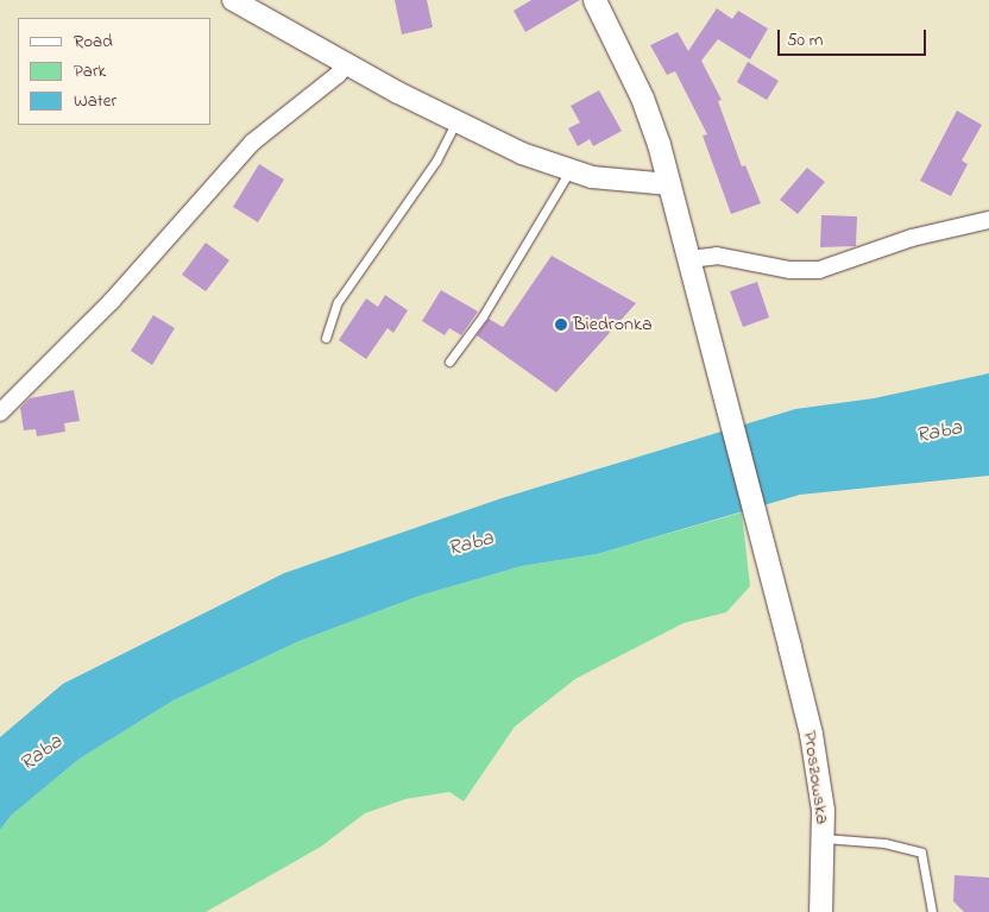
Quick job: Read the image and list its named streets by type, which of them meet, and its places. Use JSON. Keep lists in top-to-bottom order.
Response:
{
  "streets": {
    "main road": ["Proszowska"]
  },
  "water": ["Raba"],
  "places": ["Biedronka"],
  "legend": ["Road", "Park", "Water"],
  "scale_bar": "50 m"
}
